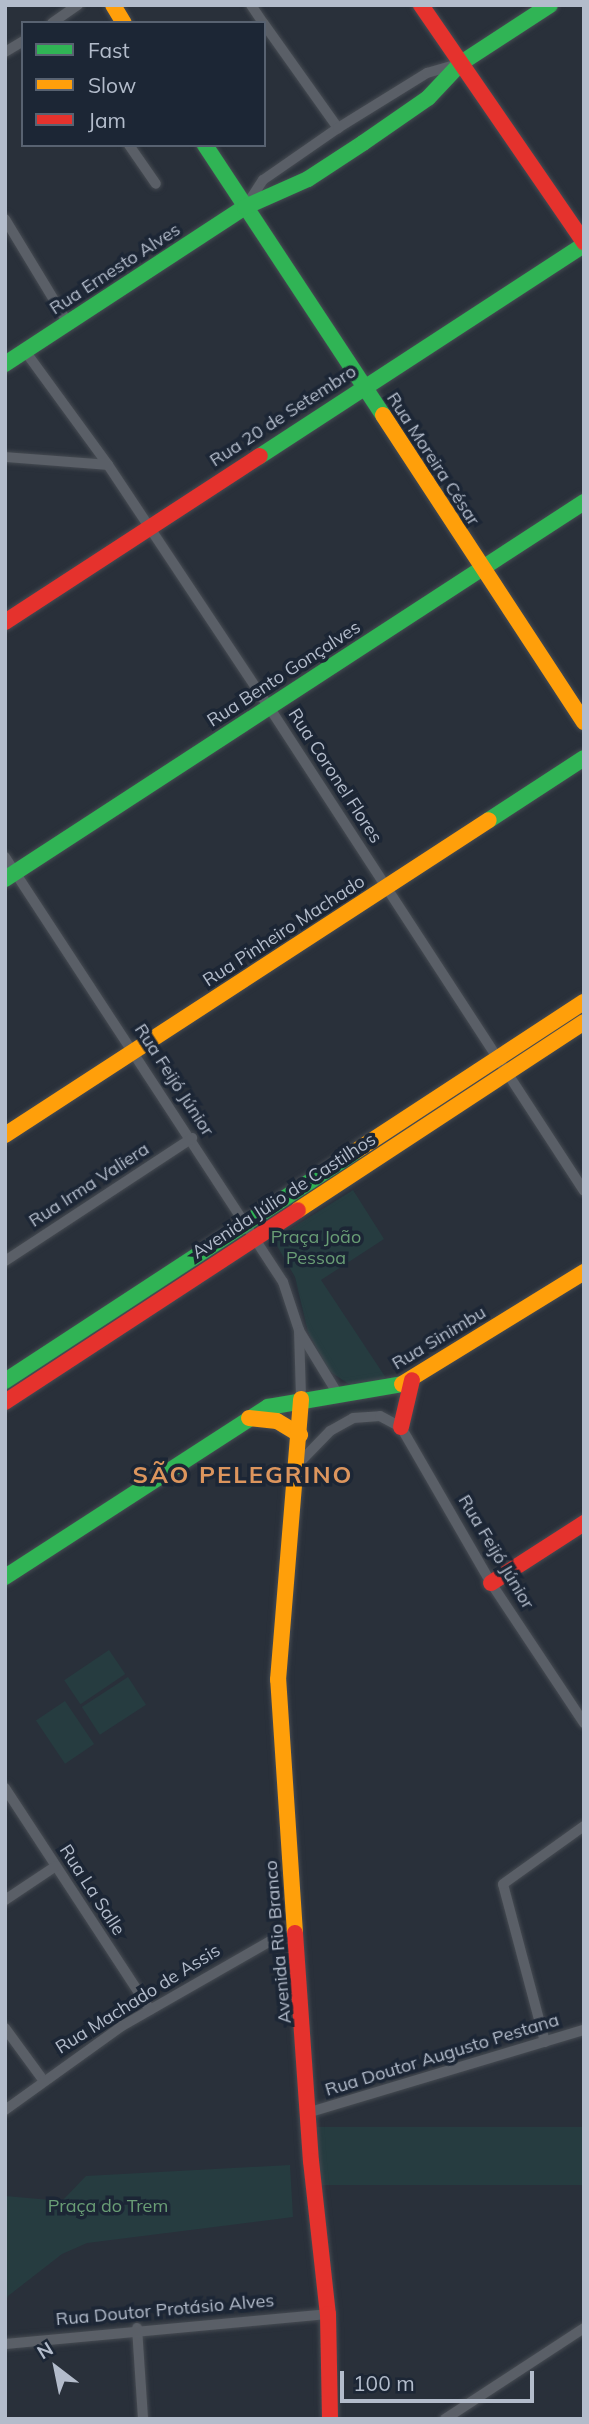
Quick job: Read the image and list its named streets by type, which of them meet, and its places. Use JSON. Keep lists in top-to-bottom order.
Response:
{
  "streets": {
    "street": [
      "Rua Ernesto Alves",
      "Rua 20 de Setembro",
      "Rua Moreira César",
      "Rua Bento Gonçalves",
      "Rua Coronel Flores",
      "Rua Pinheiro Machado",
      "Rua Feijó Júnior",
      "Rua Irma Valiera",
      "Avenida Júlio de Castilhos",
      "Rua Sinimbu",
      "Rua La Salle",
      "Avenida Rio Branco",
      "Rua Machado de Assis",
      "Rua Doutor Augusto Pestana",
      "Rua Doutor Protásio Alves"
    ]
  },
  "crossings": [
    ["Rua Ernesto Alves", "Rua Moreira César"],
    ["Rua Ernesto Alves", "Rua Coronel Flores"],
    ["Rua 20 de Setembro", "Rua Moreira César"],
    ["Rua 20 de Setembro", "Rua Coronel Flores"],
    ["Rua Moreira César", "Rua Bento Gonçalves"],
    ["Rua Bento Gonçalves", "Rua Coronel Flores"],
    ["Rua Bento Gonçalves", "Rua Feijó Júnior"],
    ["Rua Coronel Flores", "Rua Pinheiro Machado"],
    ["Rua Coronel Flores", "Avenida Júlio de Castilhos"],
    ["Rua Pinheiro Machado", "Rua Feijó Júnior"],
    ["Rua Feijó Júnior", "Rua Irma Valiera"],
    ["Rua Feijó Júnior", "Avenida Júlio de Castilhos"],
    ["Rua Feijó Júnior", "Rua Sinimbu"],
    ["Rua Feijó Júnior", "Avenida Rio Branco"],
    ["Rua Sinimbu", "Avenida Rio Branco"],
    ["Rua La Salle", "Rua Machado de Assis"],
    ["Avenida Rio Branco", "Rua Machado de Assis"],
    ["Avenida Rio Branco", "Rua Doutor Augusto Pestana"],
    ["Avenida Rio Branco", "Rua Doutor Protásio Alves"]
  ],
  "districts": ["SÃO PELEGRINO"],
  "parks": ["Praça João Pessoa", "Praça do Trem"],
  "legend": ["Fast", "Slow", "Jam"],
  "scale_bar": "100 m",
  "north": "top left"
}
